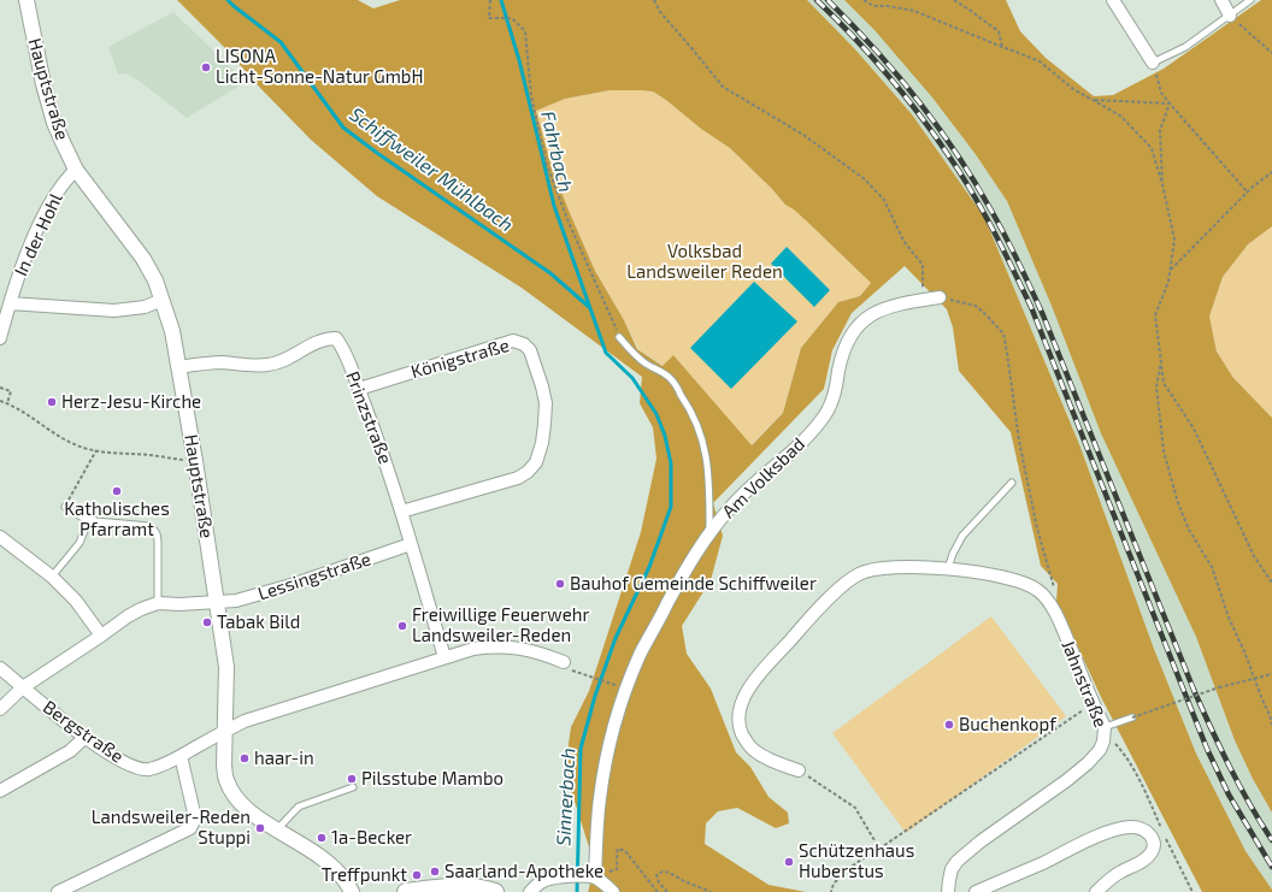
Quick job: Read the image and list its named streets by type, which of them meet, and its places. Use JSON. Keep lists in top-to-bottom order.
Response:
{
  "streets": {
    "street": [
      "Hauptstraße",
      "In der Hohl",
      "Königstraße",
      "Prinzstraße",
      "Am Volksbad",
      "Lessingstraße",
      "Jahnstraße",
      "Bergstraße"
    ]
  },
  "crossings": [
    ["Hauptstraße", "In der Hohl"],
    ["Hauptstraße", "Prinzstraße"],
    ["Hauptstraße", "Lessingstraße"],
    ["Hauptstraße", "Bergstraße"],
    ["Königstraße", "Prinzstraße"],
    ["Prinzstraße", "Lessingstraße"]
  ],
  "water": ["Fahrbach", "Schiffweiler Mühlbach", "Sinnerbach"],
  "parks": ["Volksbad Landsweiler Reden"],
  "places": [
    "LISONA Licht-Sonne-Natur GmbH",
    "Herz-Jesu-Kirche",
    "Katholisches Pfarramt",
    "Bauhof Gemeinde Schiffweiler",
    "Tabak Bild",
    "Freiwillige Feuerwehr Landsweiler-Reden",
    "Buchenkopf",
    "haar-in",
    "Pilsstube Mambo",
    "Landsweiler-Reden Stuppi",
    "1a-Becker",
    "Schützenhaus Huberstus",
    "Saarland-Apotheke",
    "Treffpunkt"
  ]
}
